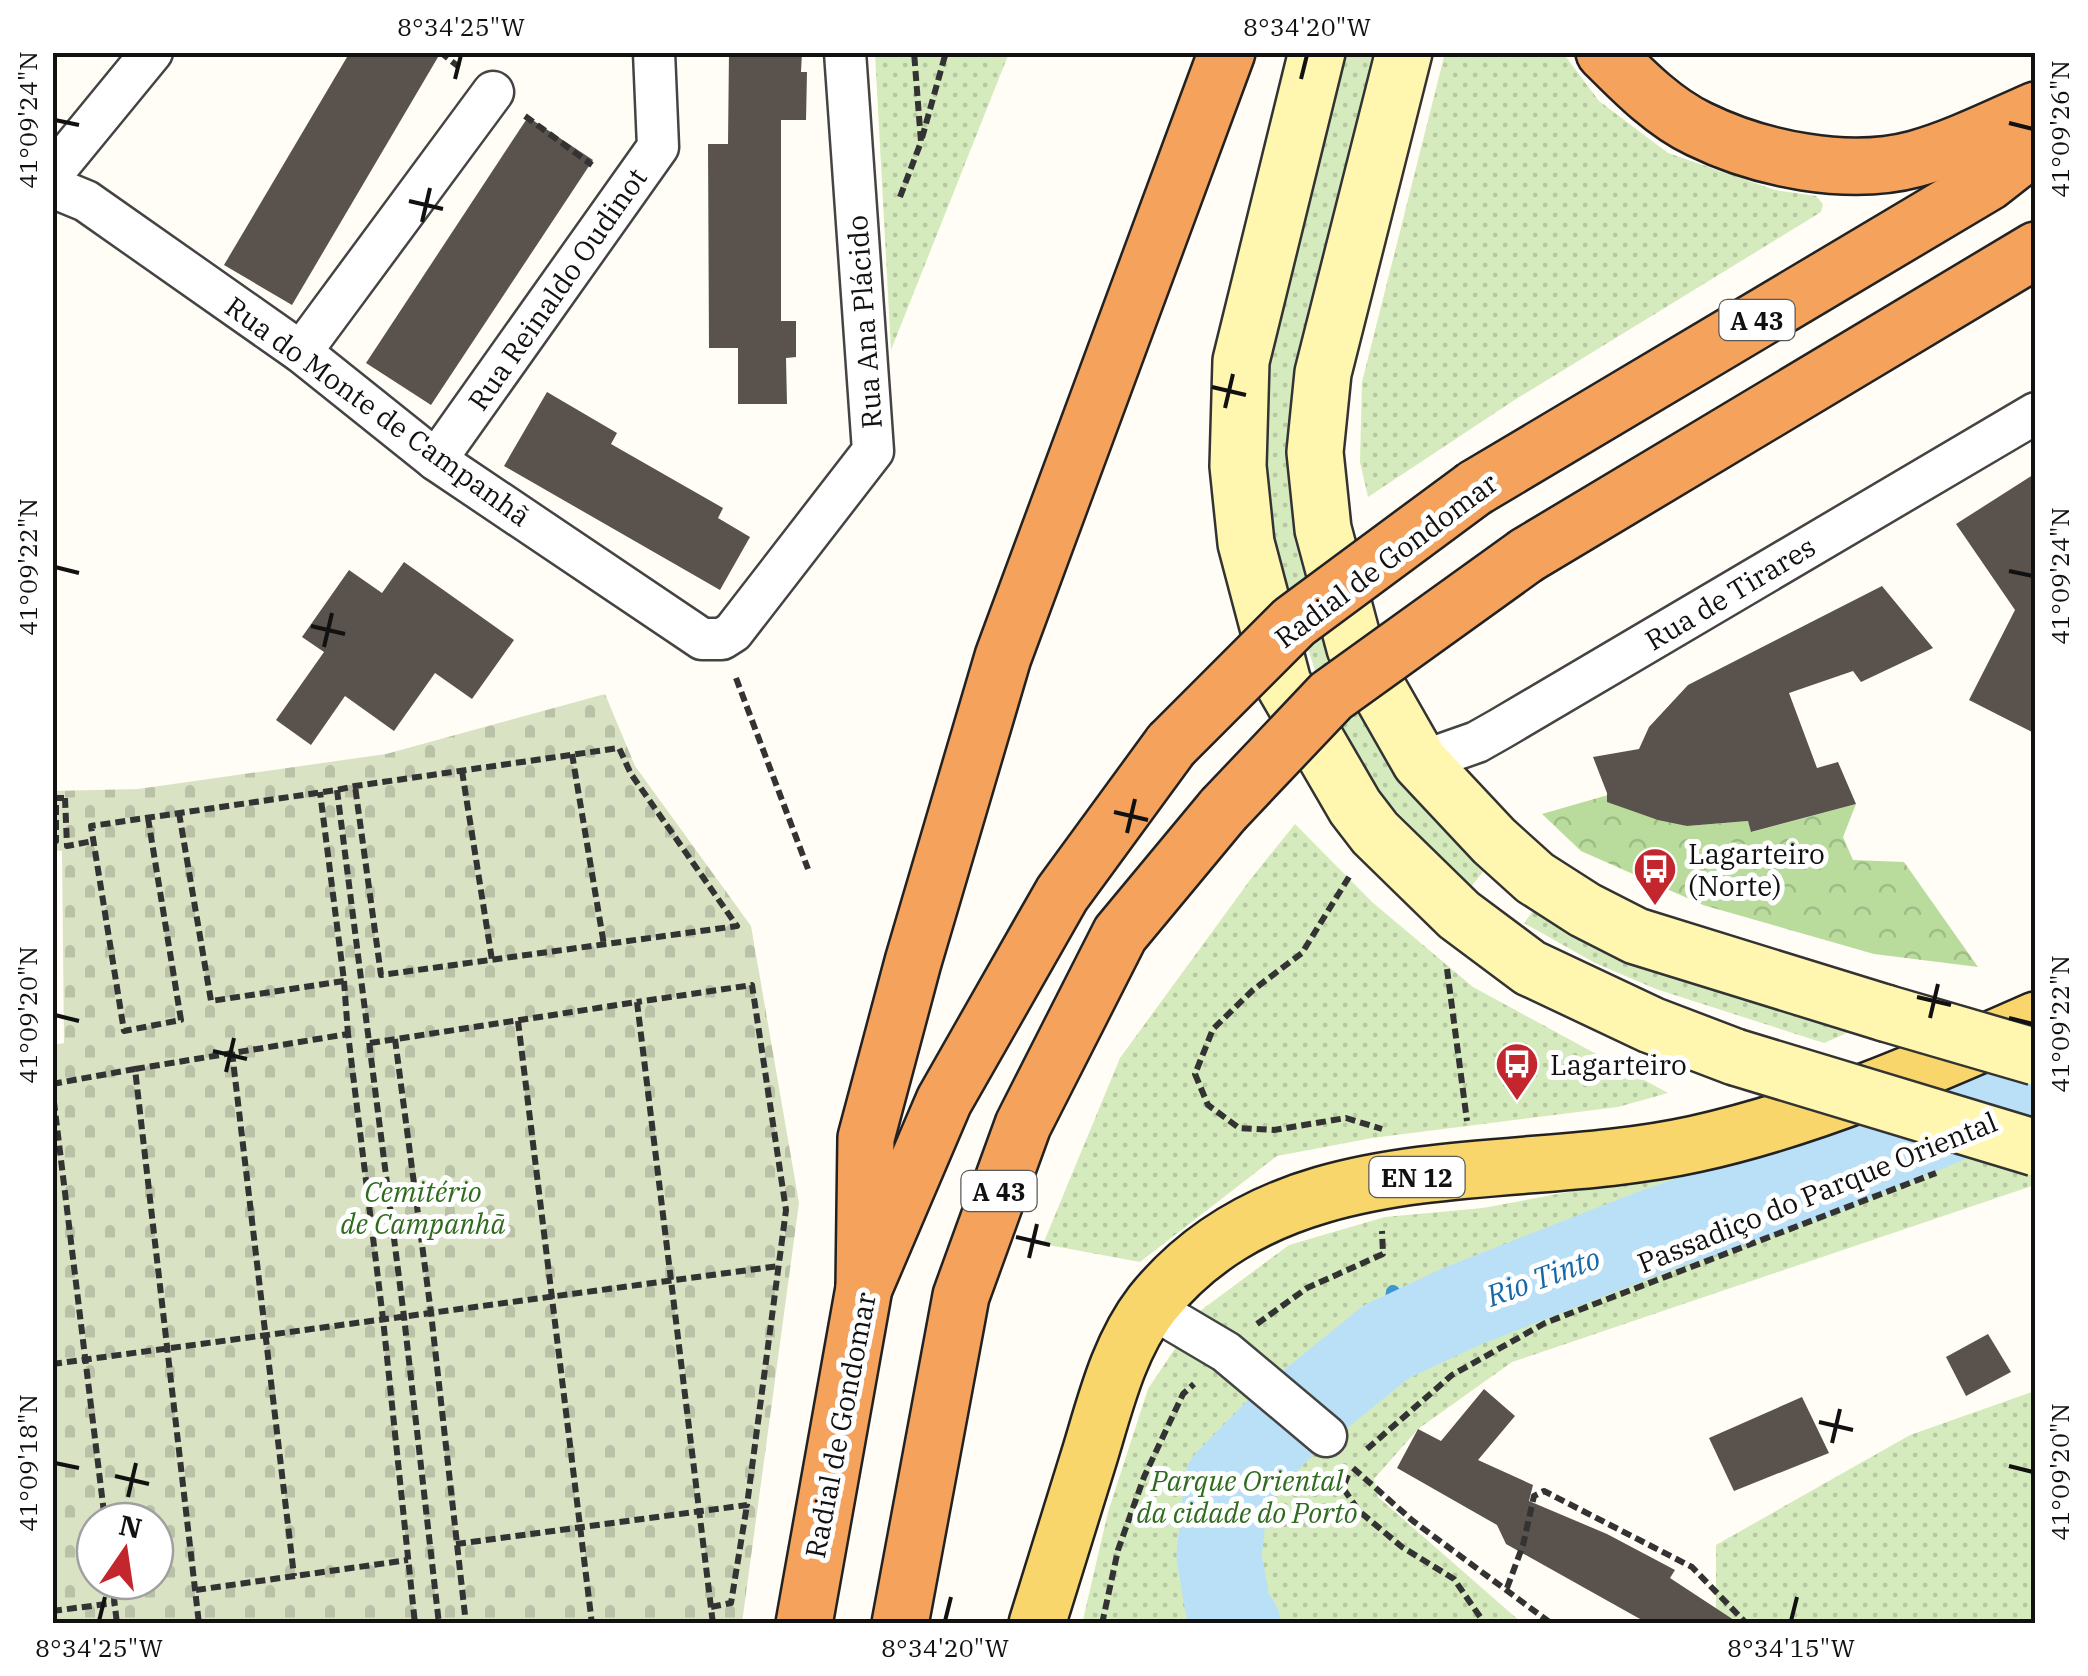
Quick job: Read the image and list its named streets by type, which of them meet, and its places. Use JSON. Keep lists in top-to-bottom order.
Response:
{
  "streets": {
    "highway": ["A 43", "Radial de Gondomar"],
    "main road": ["EN 12"],
    "street": [
      "Rua Reinaldo Oudinot",
      "Rua Ana Plácido",
      "Rua do Monte de Campanhã",
      "Rua de Tirares"
    ],
    "path": ["Passadiço do Parque Oriental"]
  },
  "crossings": [
    ["Rua Reinaldo Oudinot", "Rua do Monte de Campanhã"],
    ["Rua Ana Plácido", "Rua do Monte de Campanhã"]
  ],
  "water": ["Rio Tinto"],
  "parks": ["Cemitério de Campanhã", "Parque Oriental da cidade do Porto"],
  "places": {
    "bus stop": ["Lagarteiro (Norte)", "Lagarteiro"]
  },
  "north": "top",
  "coordinates": [
    "8°34'25\"W",
    "8°34'20\"W",
    "41°09'24\"N",
    "41°09'26\"N",
    "41°09'22\"N",
    "41°09'20\"N",
    "41°09'18\"N",
    "8°34'15\"W"
  ]
}
